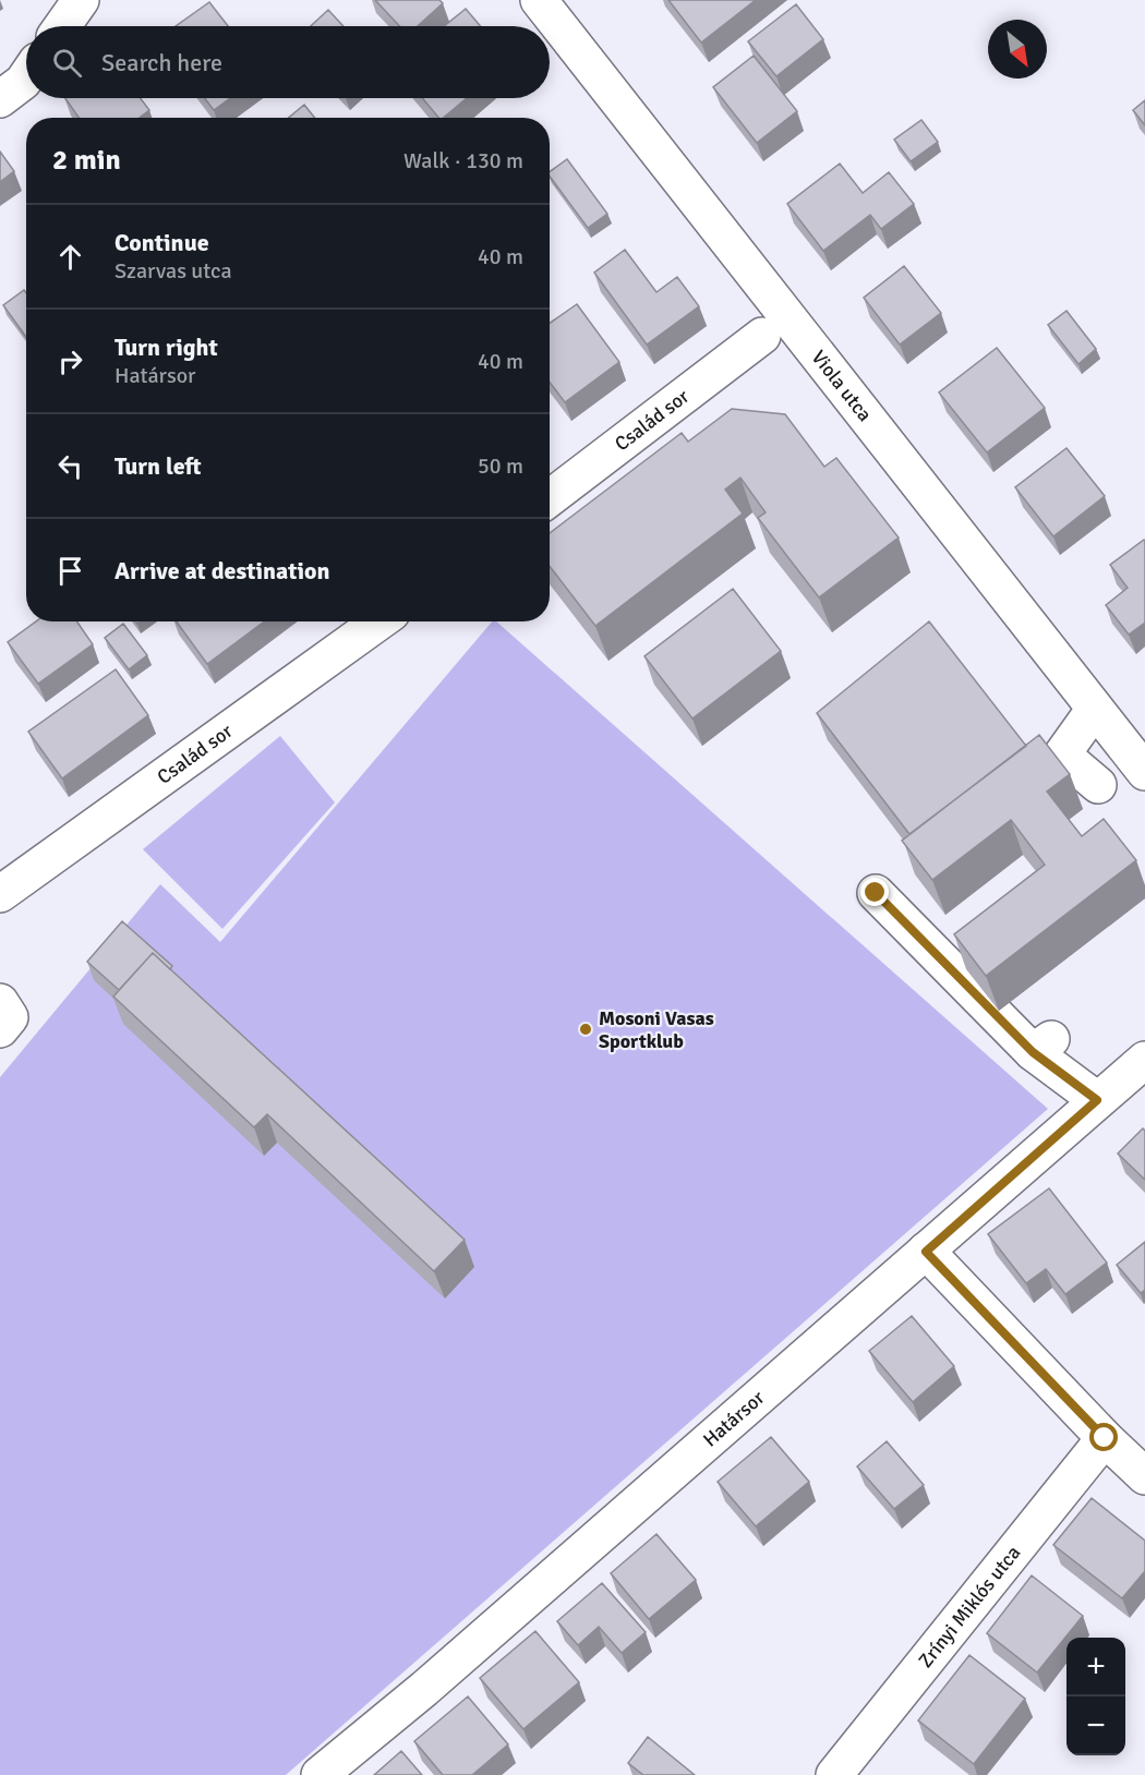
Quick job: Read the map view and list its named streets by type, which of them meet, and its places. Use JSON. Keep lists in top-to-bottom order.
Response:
{
  "streets": {
    "street": [
      "Viola utca",
      "Család sor",
      "Határsor",
      "Zrínyi Miklós utca"
    ]
  },
  "places": ["Mosoni Vasas Sportklub"],
  "north": "bottom right",
  "page": {
    "search": "Search here",
    "heading": ["2 min", "Walk · 130 m"],
    "list": [
      ["Continue", "Szarvas utca", "40 m"],
      ["Turn right", "Határsor", "40 m"],
      ["Turn left", "50 m"],
      "Arrive at destination"
    ],
    "map_buttons": ["+", "−"]
  }
}
